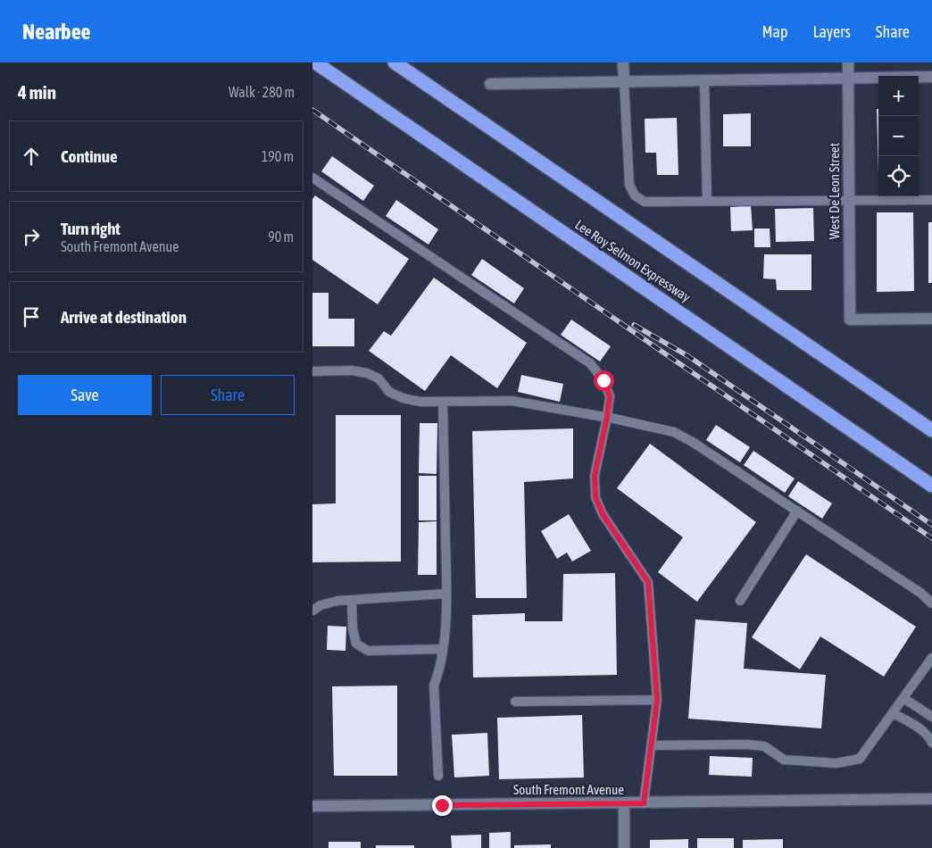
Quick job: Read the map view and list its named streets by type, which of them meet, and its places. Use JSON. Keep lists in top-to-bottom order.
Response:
{
  "streets": {
    "highway": ["Lee Roy Selmon Expressway"],
    "street": ["West De Leon Street", "South Fremont Avenue"]
  },
  "page": {
    "header": "Nearbee",
    "nav": ["Map", "Layers", "Share"],
    "heading": ["4 min", "Walk · 280 m"],
    "map_buttons": ["+", "−"],
    "list": [
      ["Continue", "190 m"],
      ["Turn right", "South Fremont Avenue", "90 m"],
      "Arrive at destination"
    ],
    "buttons": ["Save", "Share"]
  }
}
